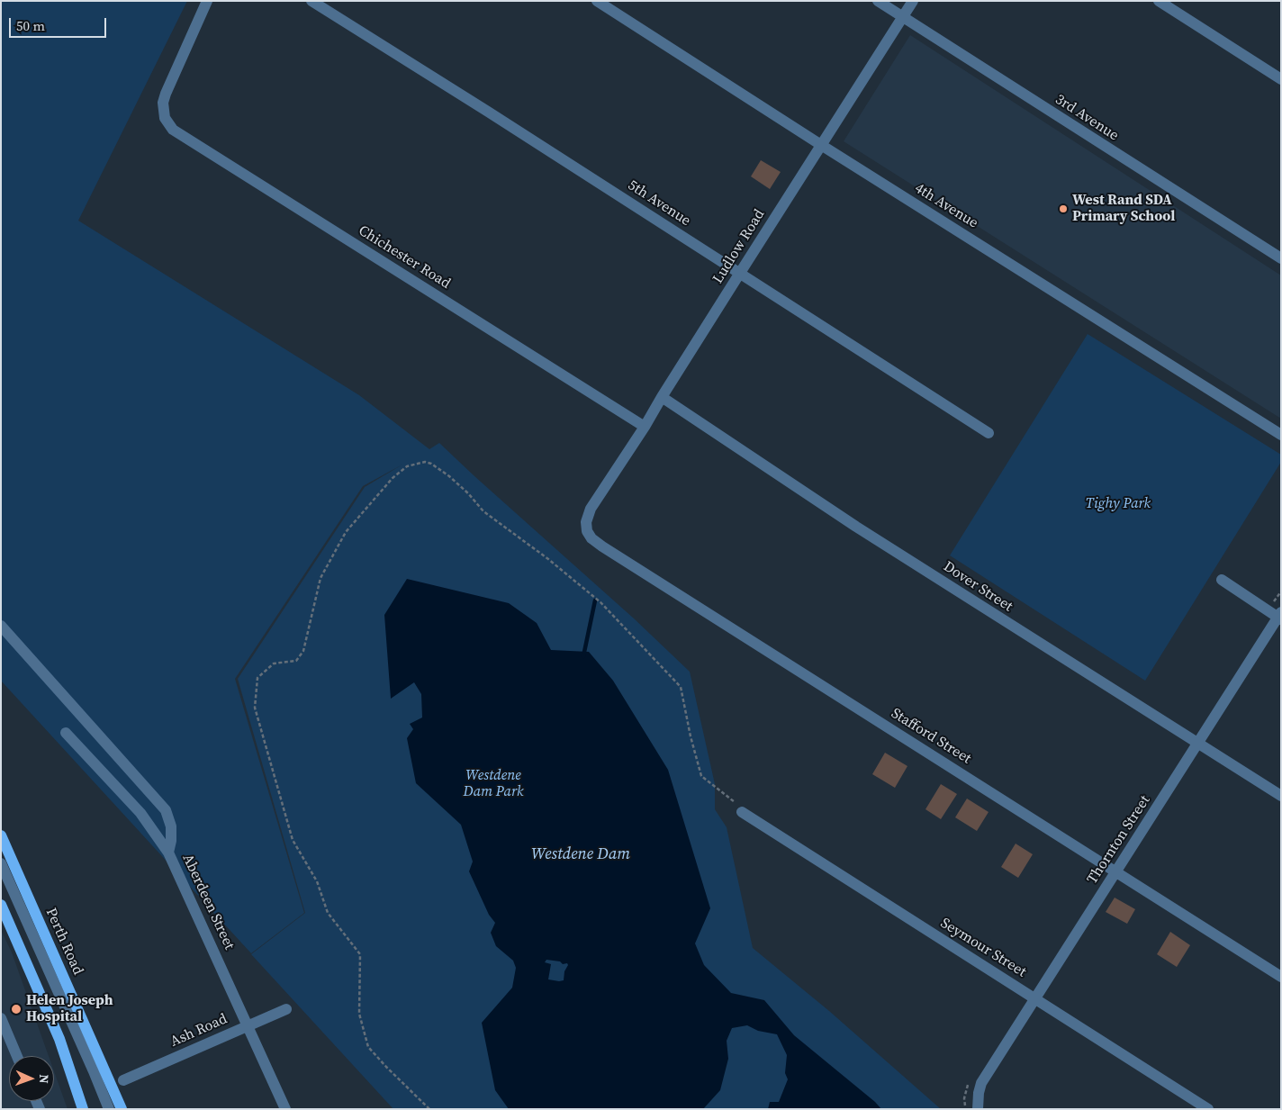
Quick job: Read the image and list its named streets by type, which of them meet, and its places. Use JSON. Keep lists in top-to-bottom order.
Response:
{
  "streets": {
    "main road": ["Perth Road"],
    "street": [
      "3rd Avenue",
      "5th Avenue",
      "4th Avenue",
      "Ludlow Road",
      "Chichester Road",
      "Dover Street",
      "Stafford Street",
      "Thornton Street",
      "Aberdeen Street",
      "Seymour Street",
      "Ash Road"
    ]
  },
  "crossings": [
    ["3rd Avenue", "Ludlow Road"],
    ["5th Avenue", "Ludlow Road"],
    ["4th Avenue", "Ludlow Road"],
    ["Ludlow Road", "Chichester Road"],
    ["Ludlow Road", "Dover Street"],
    ["Ludlow Road", "Stafford Street"],
    ["Dover Street", "Thornton Street"],
    ["Stafford Street", "Thornton Street"],
    ["Thornton Street", "Seymour Street"],
    ["Aberdeen Street", "Ash Road"]
  ],
  "water": ["Westdene Dam"],
  "parks": ["Tighy Park", "Westdene Dam Park"],
  "places": ["West Rand SDA Primary School", "Helen Joseph Hospital"],
  "scale_bar": "50 m",
  "north": "right"
}
